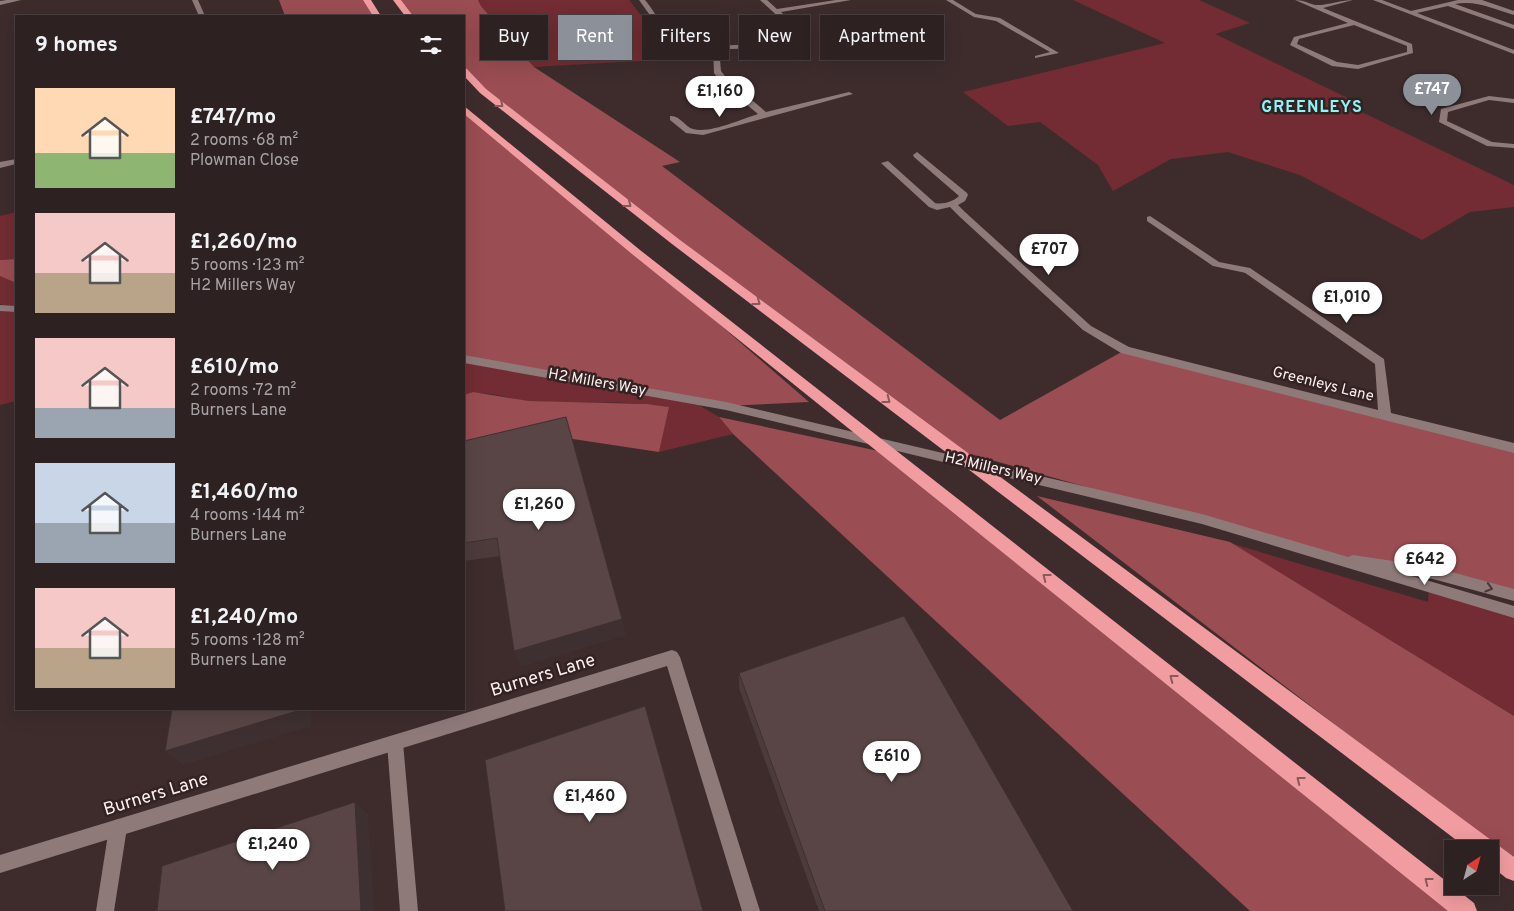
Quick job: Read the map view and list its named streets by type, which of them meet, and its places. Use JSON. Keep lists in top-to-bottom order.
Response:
{
  "streets": {
    "street": ["H2 Millers Way", "Greenleys Lane", "Burners Lane"]
  },
  "districts": ["GREENLEYS"],
  "north": "top right",
  "page": {
    "chip": [
      "Buy",
      "Rent",
      "Filters",
      "New",
      "Apartment"
    ],
    "heading": "9 homes",
    "price": [
      "£747",
      "£1,160",
      "£707",
      "£1,010",
      "£1,260",
      "£642",
      "£610",
      "£1,460",
      "£1,240"
    ],
    "list": [
      {
        "name": "£747/mo",
        "note": "2 rooms · 68 m² · Plowman Close"
      },
      {
        "name": "£1,260/mo",
        "note": "5 rooms · 123 m² · H2 Millers Way"
      },
      {
        "name": "£610/mo",
        "note": "2 rooms · 72 m² · Burners Lane"
      },
      {
        "name": "£1,460/mo",
        "note": "4 rooms · 144 m² · Burners Lane"
      },
      {
        "name": "£1,240/mo",
        "note": "5 rooms · 128 m² · Burners Lane"
      }
    ]
  }
}
